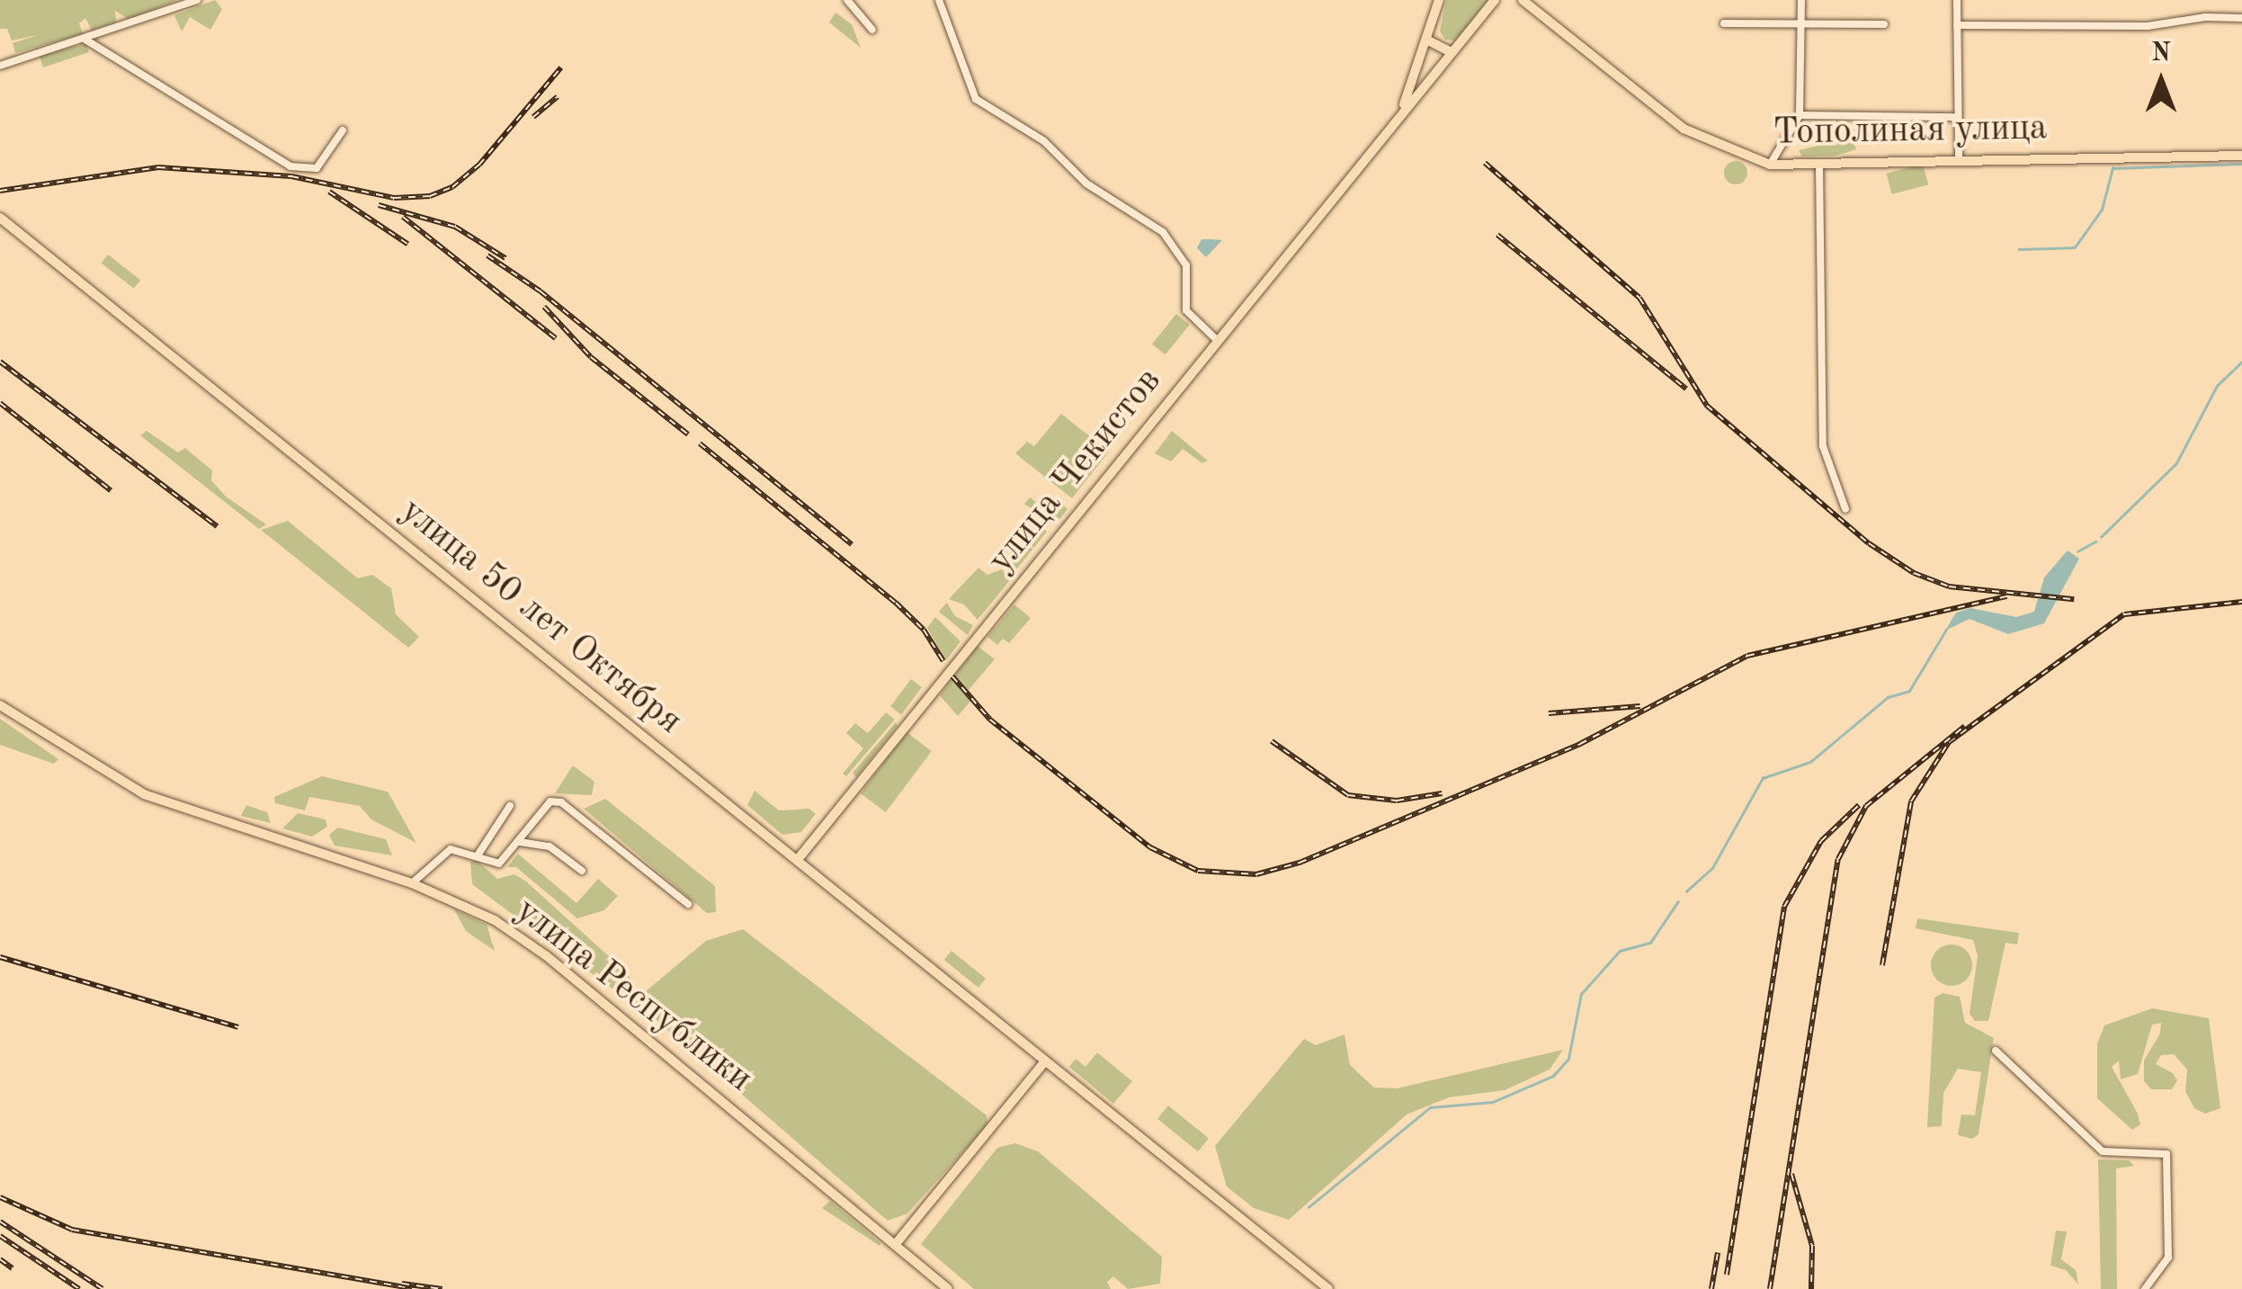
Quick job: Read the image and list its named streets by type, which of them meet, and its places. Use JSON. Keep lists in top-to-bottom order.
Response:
{
  "streets": {
    "main road": [
      "Тополиная улица",
      "улица Чекистов",
      "улица 50 лет Октября",
      "улица Республики"
    ]
  },
  "crossings": [
    ["улица Чекистов", "улица 50 лет Октября"]
  ],
  "north": "top"
}
